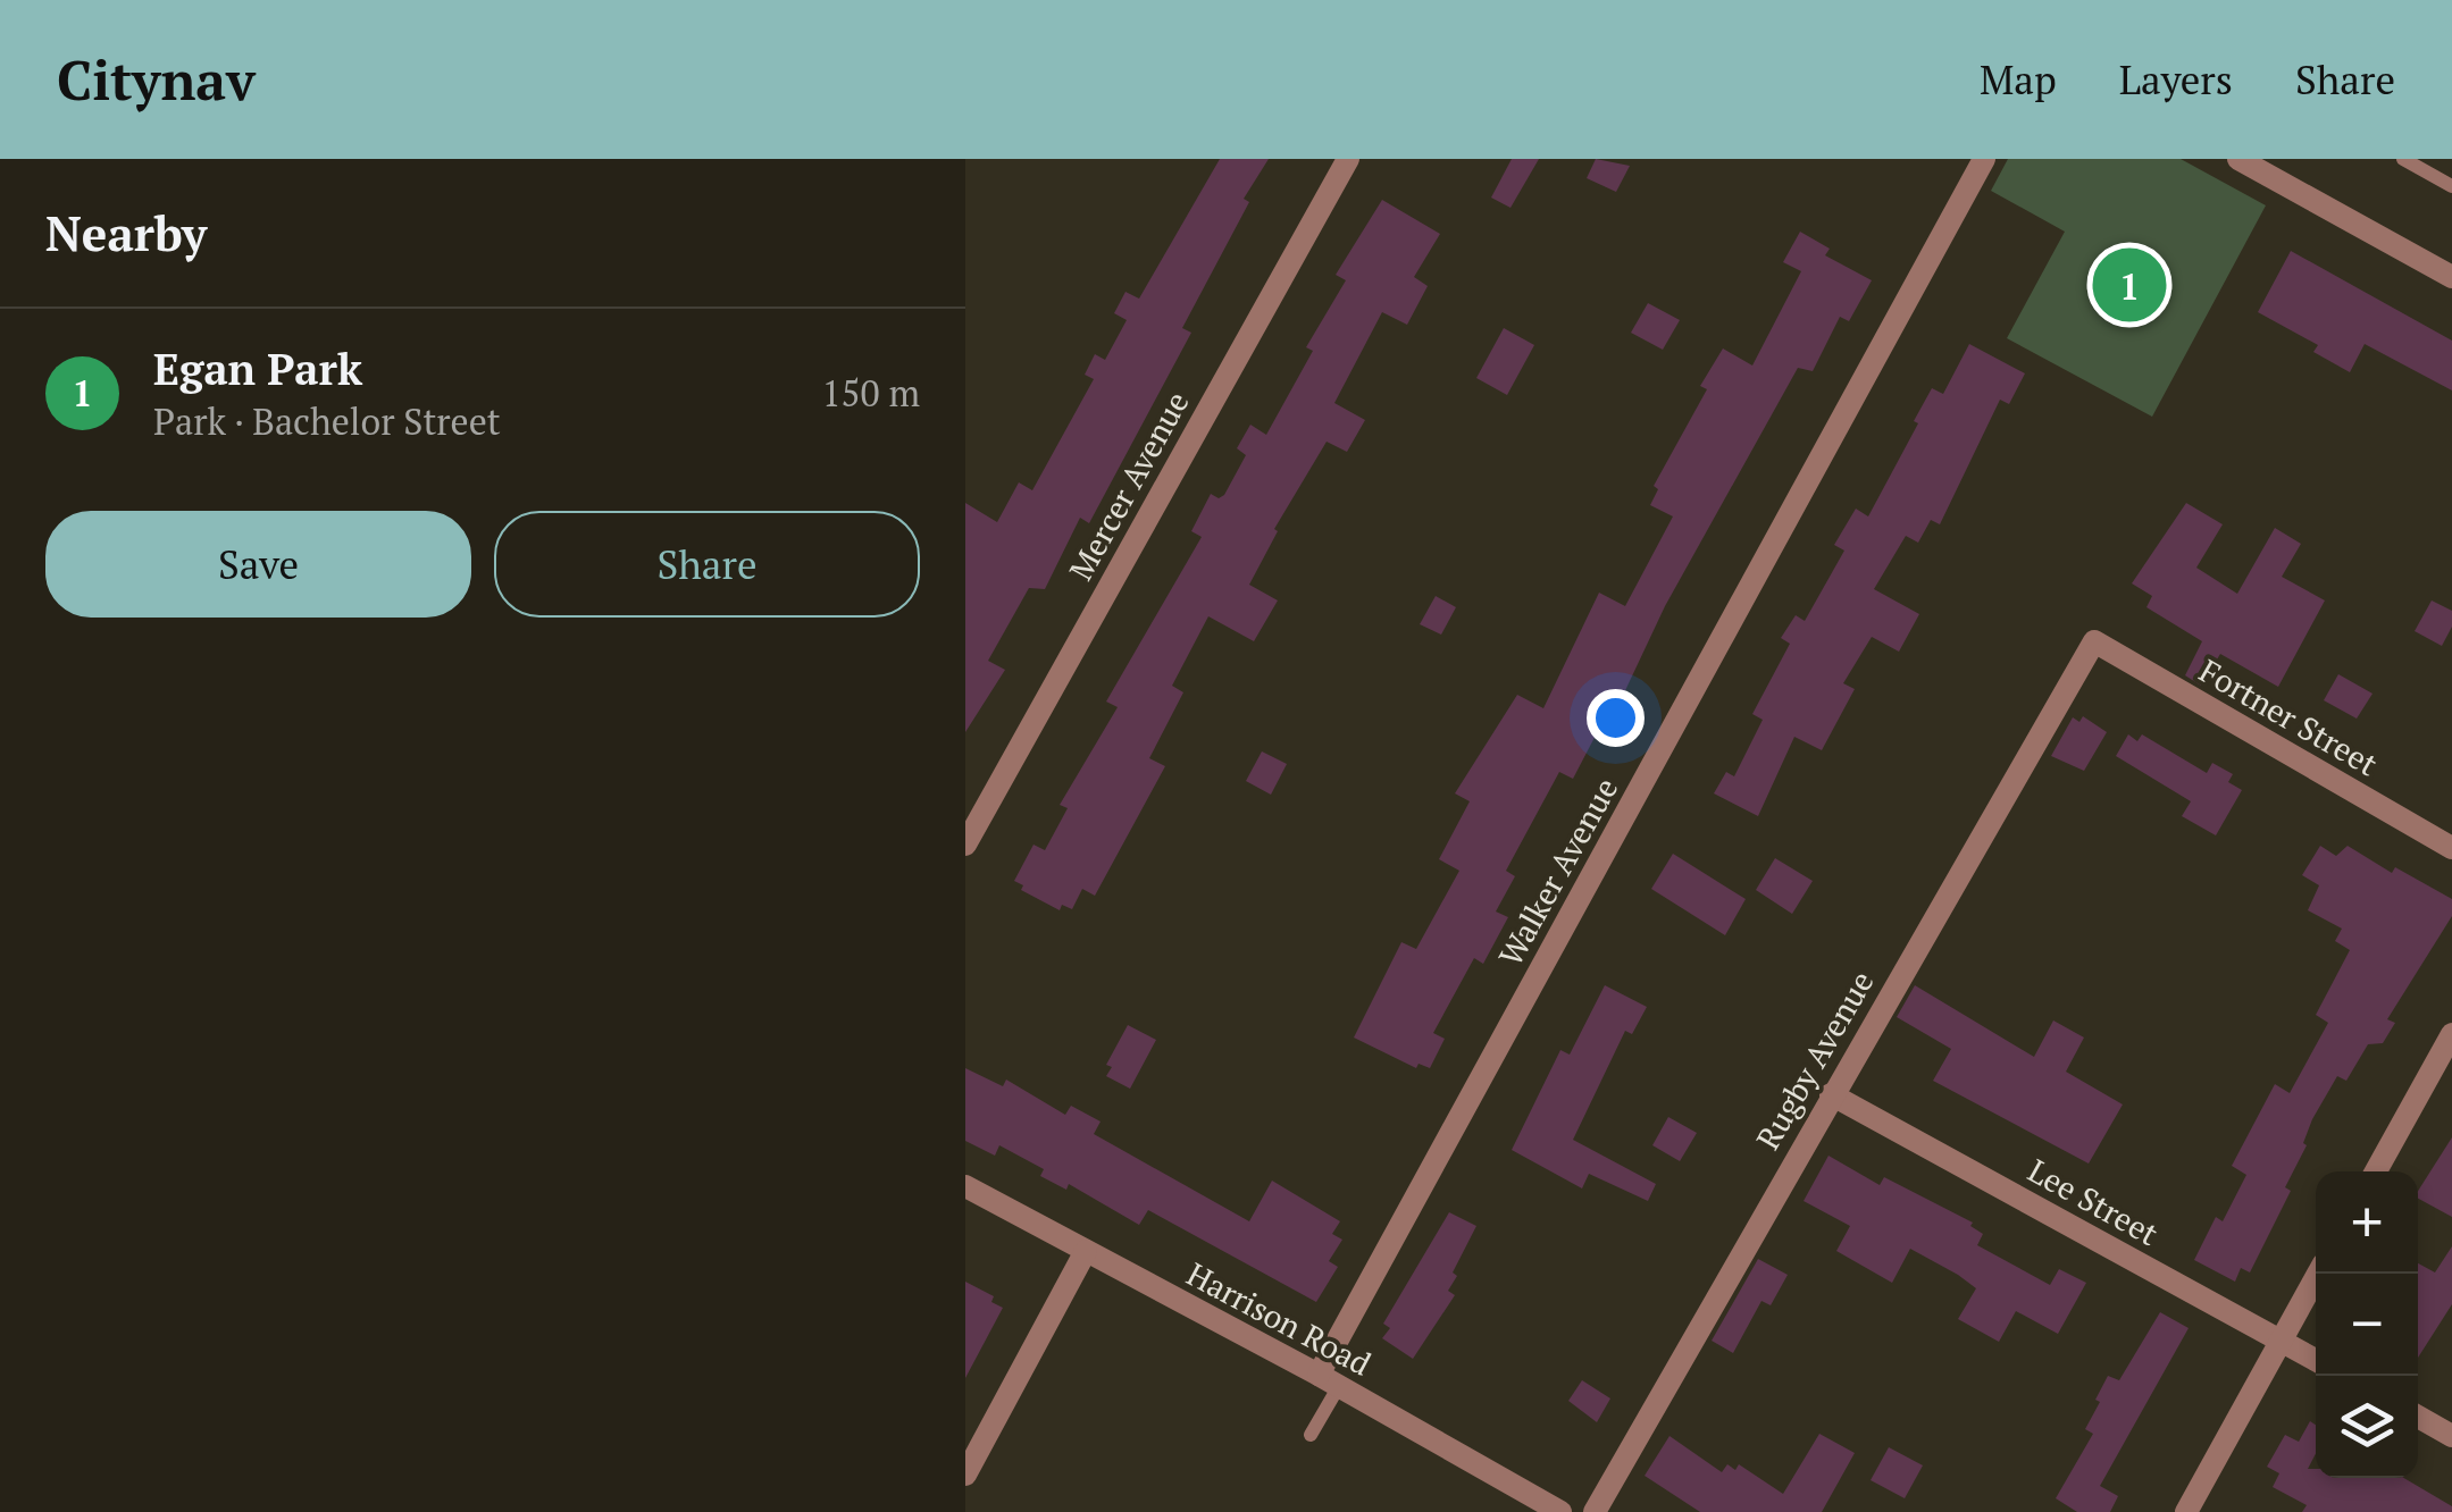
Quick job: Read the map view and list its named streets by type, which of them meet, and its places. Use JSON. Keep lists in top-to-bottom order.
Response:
{
  "streets": {
    "street": [
      "Mercer Avenue",
      "Fortner Street",
      "Walker Avenue",
      "Rugby Avenue",
      "Lee Street",
      "Harrison Road"
    ]
  },
  "crossings": [
    ["Fortner Street", "Rugby Avenue"],
    ["Walker Avenue", "Harrison Road"],
    ["Rugby Avenue", "Lee Street"]
  ],
  "page": {
    "header": "Citynav",
    "nav": ["Map", "Layers", "Share"],
    "heading": "Nearby",
    "pins": "1",
    "list": [
      {
        "mark": "1",
        "name": "Egan Park",
        "note": "Park · Bachelor Street",
        "value": "150 m"
      }
    ],
    "buttons": ["Save", "Share"],
    "map_buttons": ["+", "−"]
  }
}
